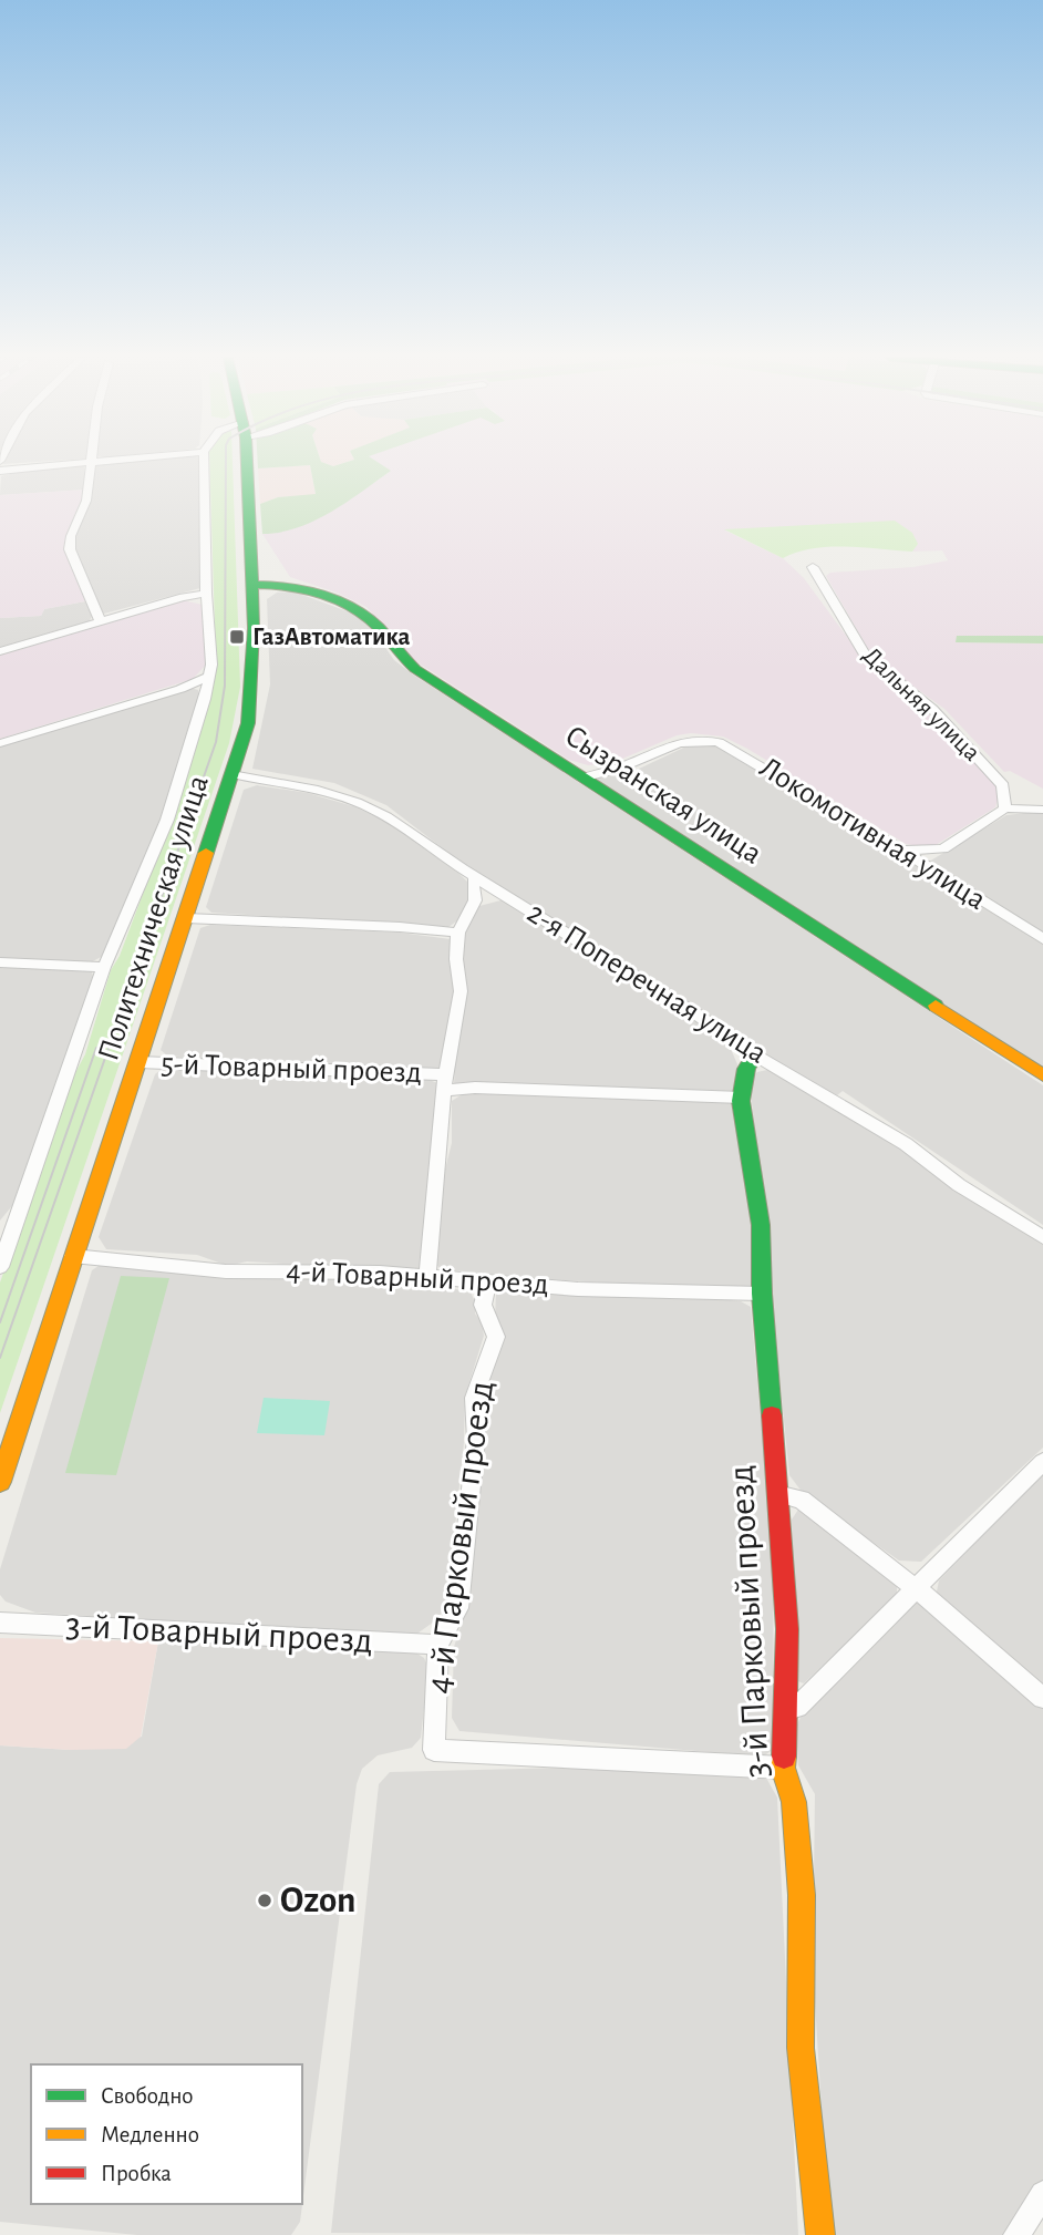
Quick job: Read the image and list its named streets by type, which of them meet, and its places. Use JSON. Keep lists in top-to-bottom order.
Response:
{
  "streets": {
    "main road": ["Сызранская улица", "Политехническая улица", "3-й Парковый проезд"],
    "street": [
      "Дальняя улица",
      "Локомотивная улица",
      "2-я Поперечная улица",
      "5-й Товарный проезд",
      "4-й Товарный проезд",
      "4-й Парковый проезд",
      "3-й Товарный проезд"
    ]
  },
  "crossings": [
    ["Сызранская улица", "Локомотивная улица"],
    ["Сызранская улица", "Политехническая улица"],
    ["Политехническая улица", "2-я Поперечная улица"],
    ["Политехническая улица", "5-й Товарный проезд"],
    ["Политехническая улица", "4-й Товарный проезд"],
    ["2-я Поперечная улица", "3-й Парковый проезд"],
    ["5-й Товарный проезд", "3-й Парковый проезд"],
    ["4-й Товарный проезд", "4-й Парковый проезд"],
    ["4-й Товарный проезд", "3-й Парковый проезд"],
    ["4-й Парковый проезд", "3-й Парковый проезд"],
    ["4-й Парковый проезд", "3-й Товарный проезд"]
  ],
  "places": {
    "transit": ["ГазАвтоматика"],
    "other": ["Ozon"]
  },
  "legend": ["Свободно", "Медленно", "Пробка"]
}
